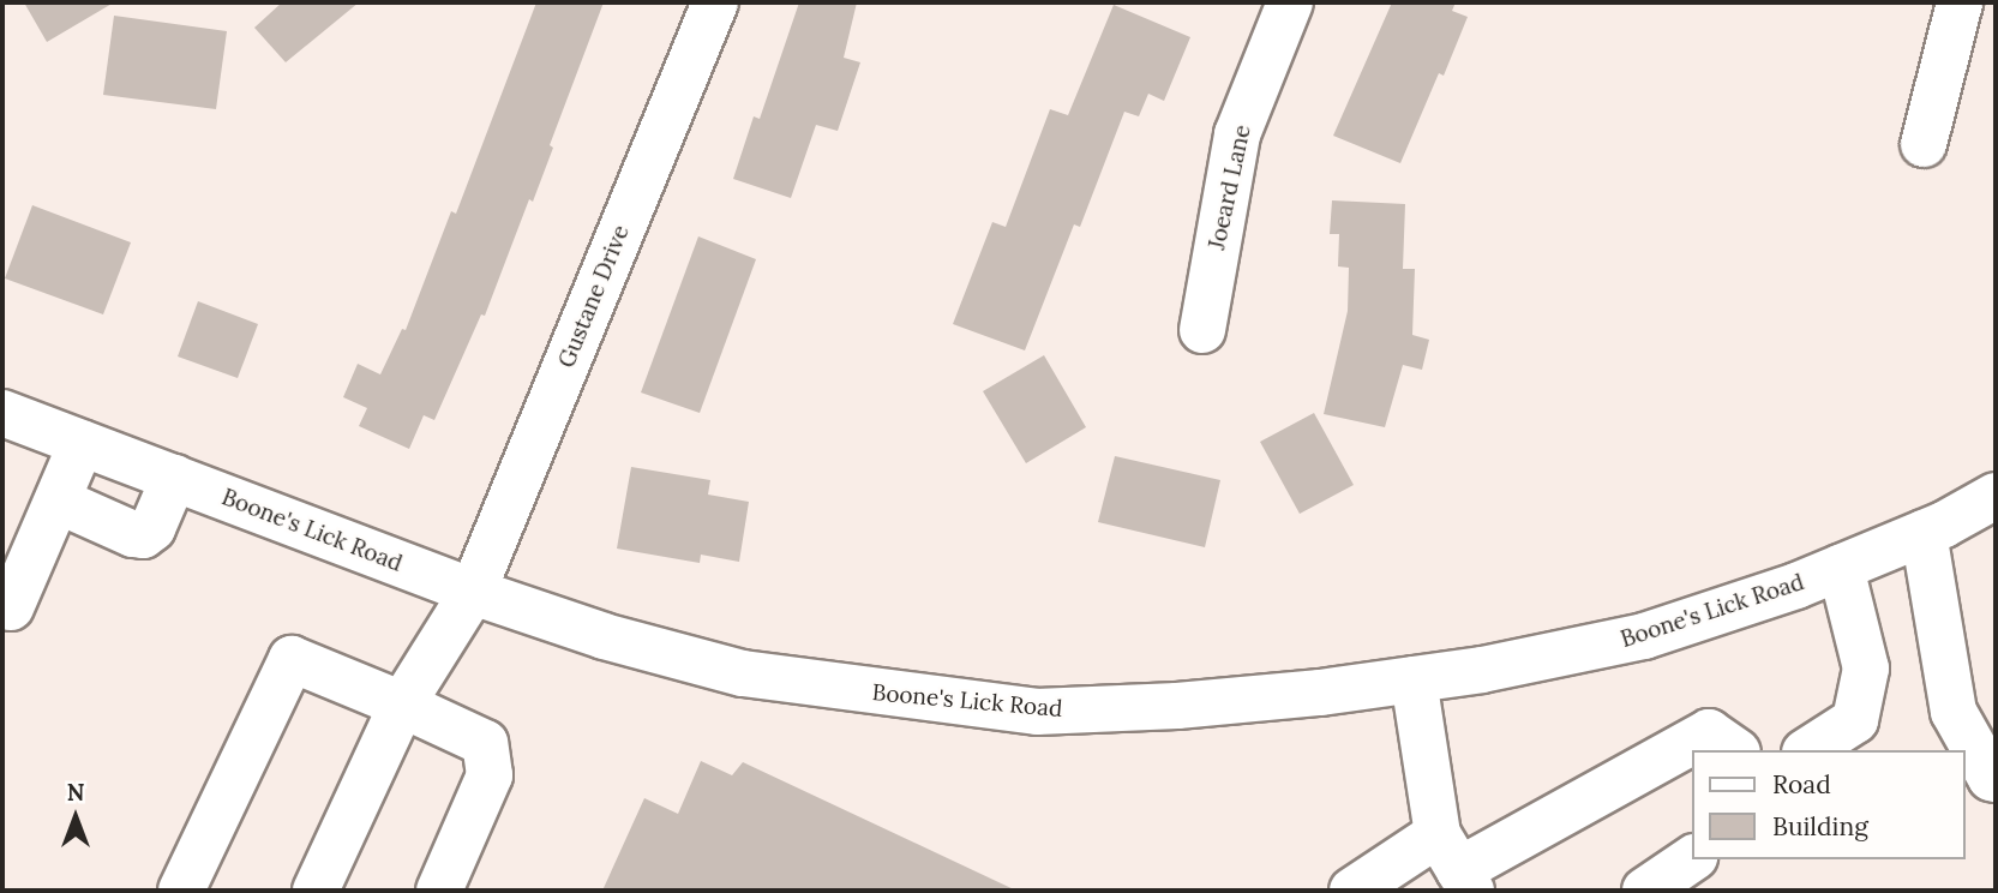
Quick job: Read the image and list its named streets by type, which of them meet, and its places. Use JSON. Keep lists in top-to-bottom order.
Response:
{
  "streets": {
    "street": ["Joeard Lane", "Gustane Drive", "Boone's Lick Road"]
  },
  "crossings": [
    ["Gustane Drive", "Boone's Lick Road"]
  ],
  "legend": ["Road", "Building"],
  "north": "top"
}
